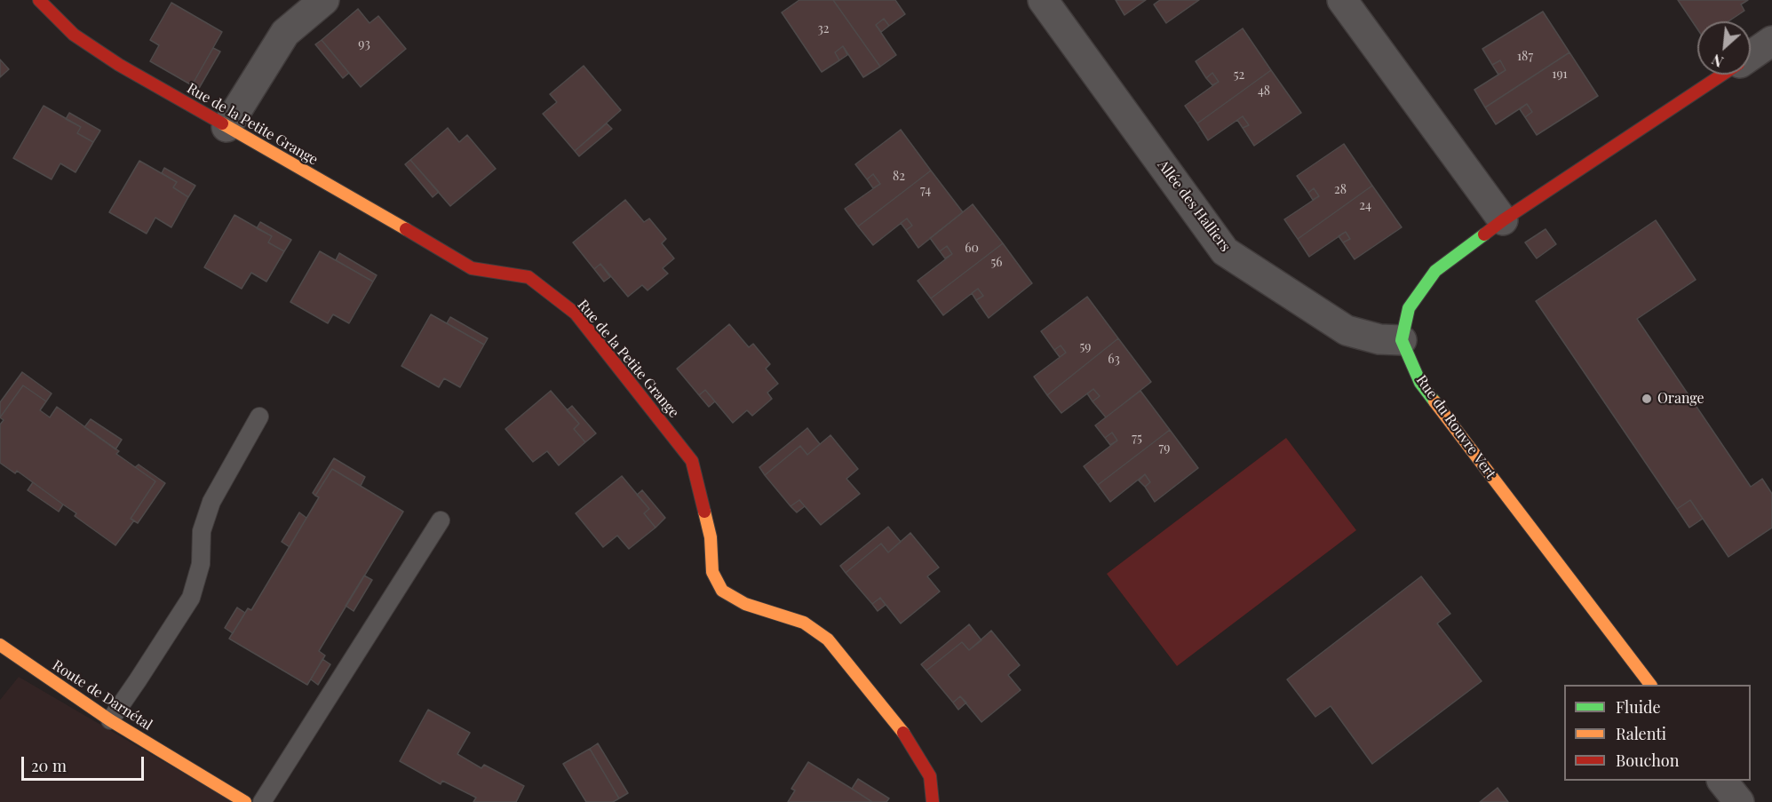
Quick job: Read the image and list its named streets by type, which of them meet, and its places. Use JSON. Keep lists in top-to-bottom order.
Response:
{
  "streets": {
    "street": [
      "Rue de la Petite Grange",
      "Allée des Halliers",
      "Rue du Rouvre Vert",
      "Route de Darnétal"
    ]
  },
  "crossings": [
    ["Allée des Halliers", "Rue du Rouvre Vert"]
  ],
  "places": ["Orange"],
  "house_numbers": [
    "32",
    "93",
    "187",
    "191",
    "52",
    "48",
    "82",
    "28",
    "74",
    "24",
    "60",
    "56",
    "59",
    "63",
    "75",
    "79"
  ],
  "legend": ["Fluide", "Ralenti", "Bouchon"],
  "scale_bar": "20 m",
  "north": "bottom left"
}
